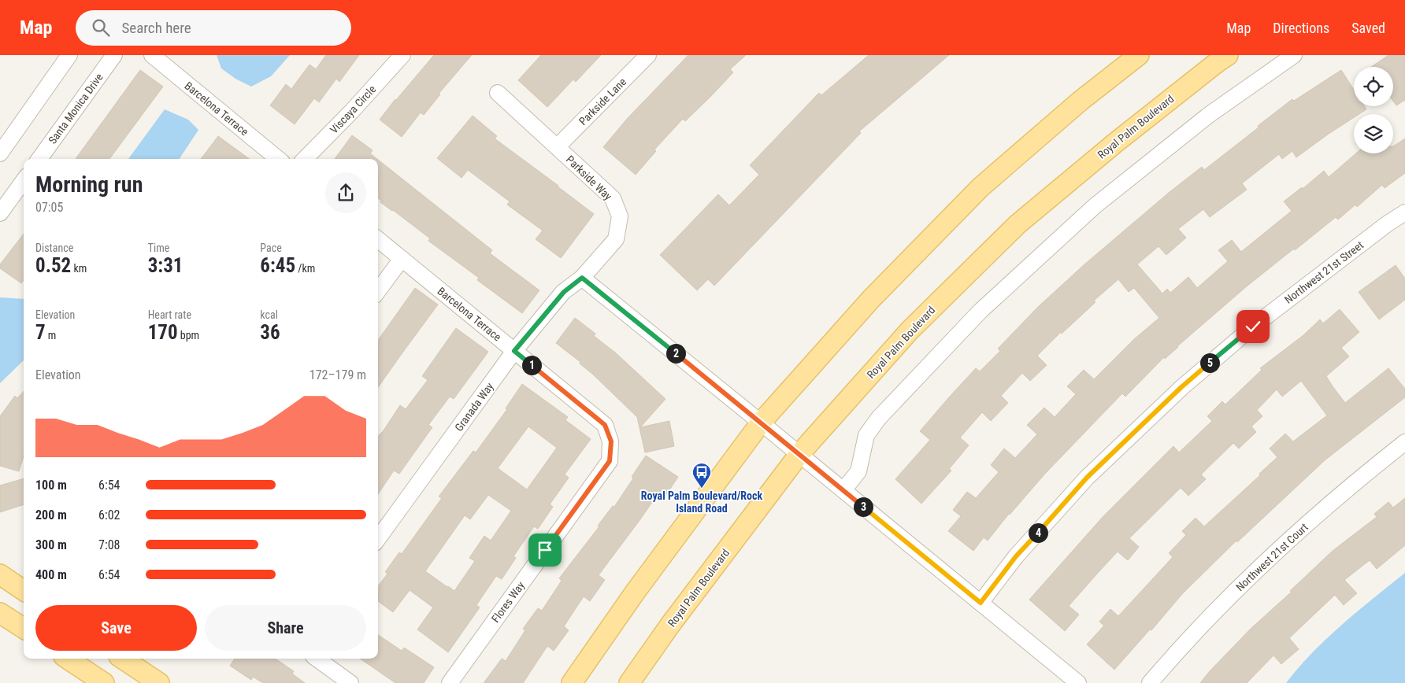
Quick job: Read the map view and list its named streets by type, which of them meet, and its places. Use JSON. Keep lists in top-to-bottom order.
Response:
{
  "streets": {
    "main road": ["Royal Palm Boulevard"],
    "street": [
      "Parkside Lane",
      "Santa Monica Drive",
      "Barcelona Terrace",
      "Viscaya Circle",
      "Parkside Way",
      "Northwest 21st Street",
      "Granada Way",
      "Northwest 21st Court",
      "Flores Way"
    ]
  },
  "crossings": [
    ["Parkside Lane", "Parkside Way"],
    ["Barcelona Terrace", "Granada Way"],
    ["Barcelona Terrace", "Flores Way"],
    ["Parkside Way", "Granada Way"]
  ],
  "places": {
    "bus stop": ["Royal Palm Boulevard/Rock Island Road"]
  },
  "page": {
    "header": "Map",
    "search": "Search here",
    "nav": ["Map", "Directions", "Saved"],
    "heading": ["Morning run", "07:05"],
    "stats": [
      ["Distance", "0.52 km"],
      ["Time", "3:31"],
      ["Pace", "6:45 /km"],
      ["Elevation", "7 m"],
      ["Heart rate", "170 bpm"],
      ["kcal", "36"]
    ],
    "pins": [
      "2",
      "5",
      "1",
      "3",
      "4"
    ],
    "chart": ["Elevation", "172–179 m"],
    "list": [
      {
        "name": "100 m",
        "note": "6:54"
      },
      {
        "name": "200 m",
        "note": "6:02"
      },
      {
        "name": "300 m",
        "note": "7:08"
      },
      {
        "name": "400 m",
        "note": "6:54"
      }
    ],
    "buttons": ["Save", "Share"]
  }
}
